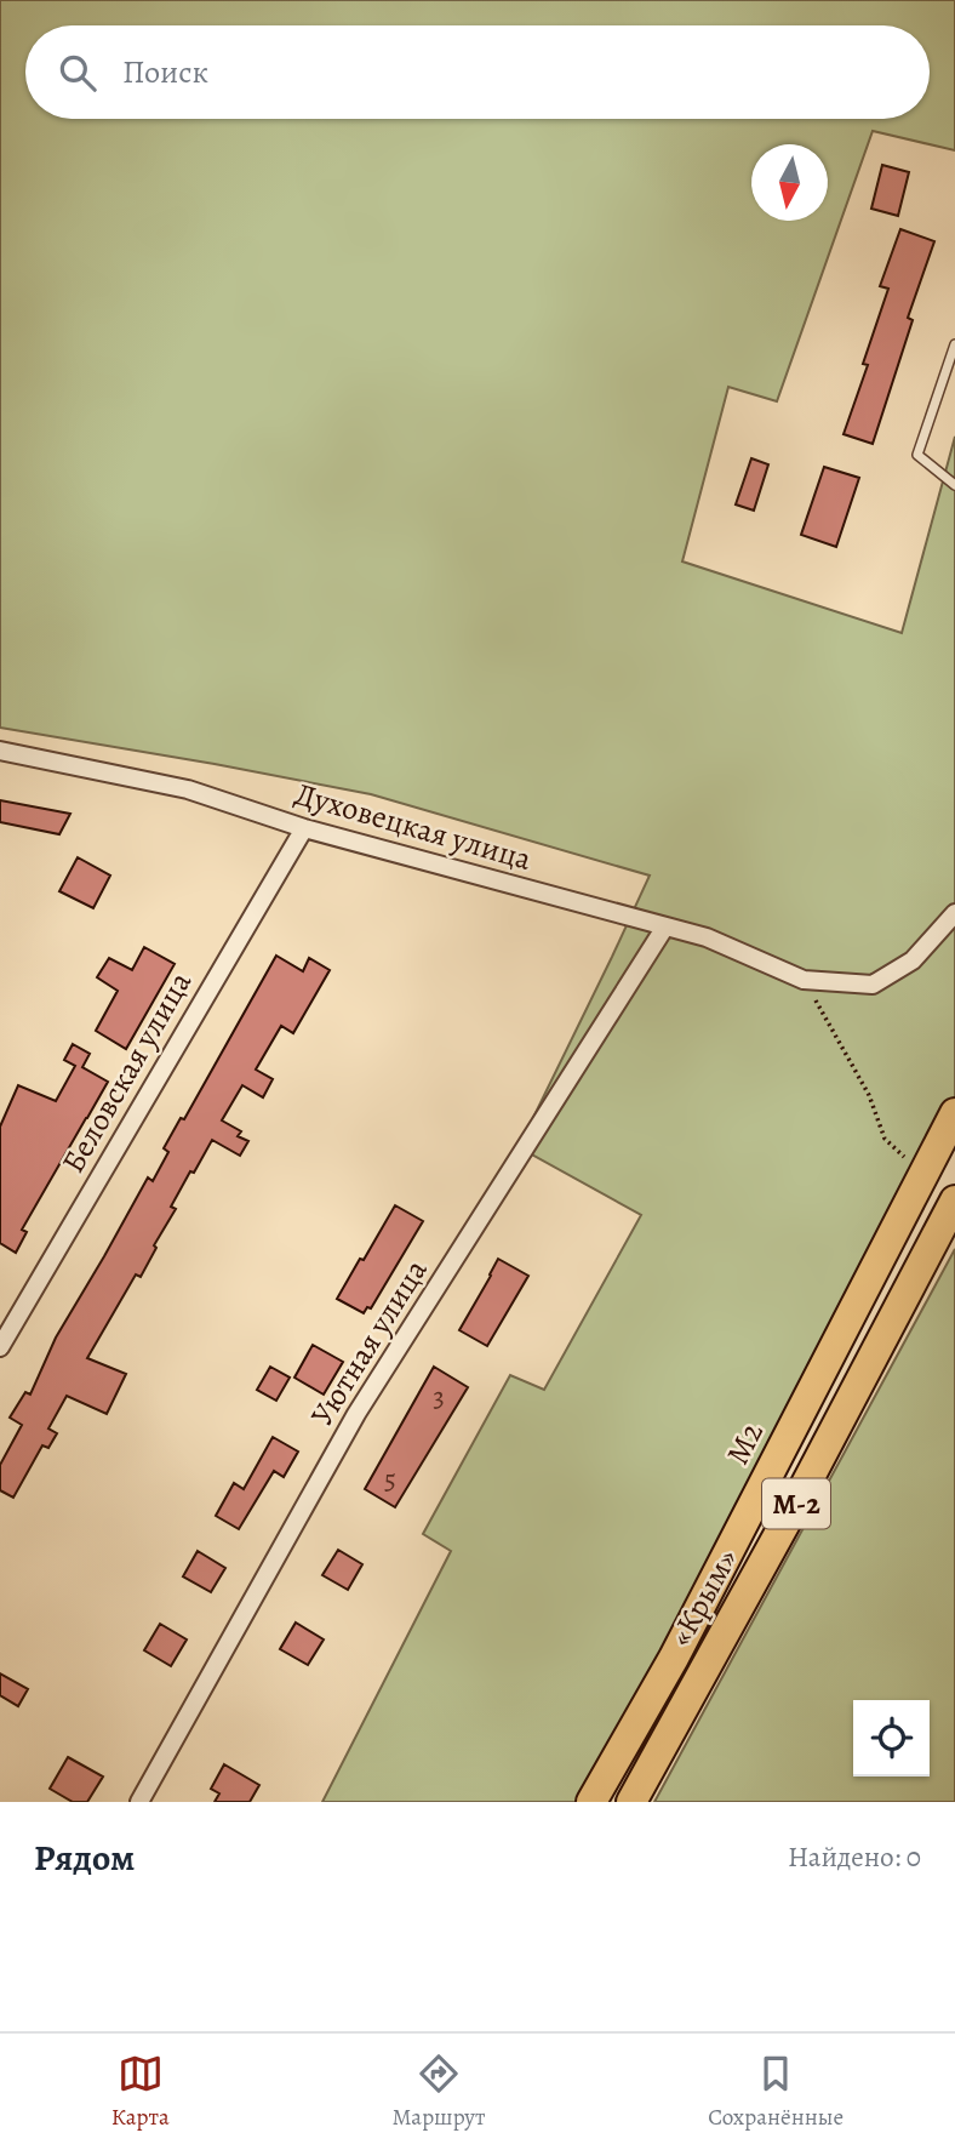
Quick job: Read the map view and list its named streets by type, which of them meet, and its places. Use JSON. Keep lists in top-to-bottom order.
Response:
{
  "streets": {
    "highway": ["М2", "М-2", "«Крым»"],
    "street": ["Духовецкая улица", "Беловская улица", "Уютная улица"]
  },
  "crossings": [
    ["Духовецкая улица", "Беловская улица"],
    ["Духовецкая улица", "Уютная улица"]
  ],
  "house_numbers": ["3", "5"],
  "north": "bottom",
  "page": {
    "search": "Поиск",
    "heading": ["Рядом", "Найдено: 0"],
    "nav": ["Карта", "Маршрут", "Сохранённые"]
  }
}
